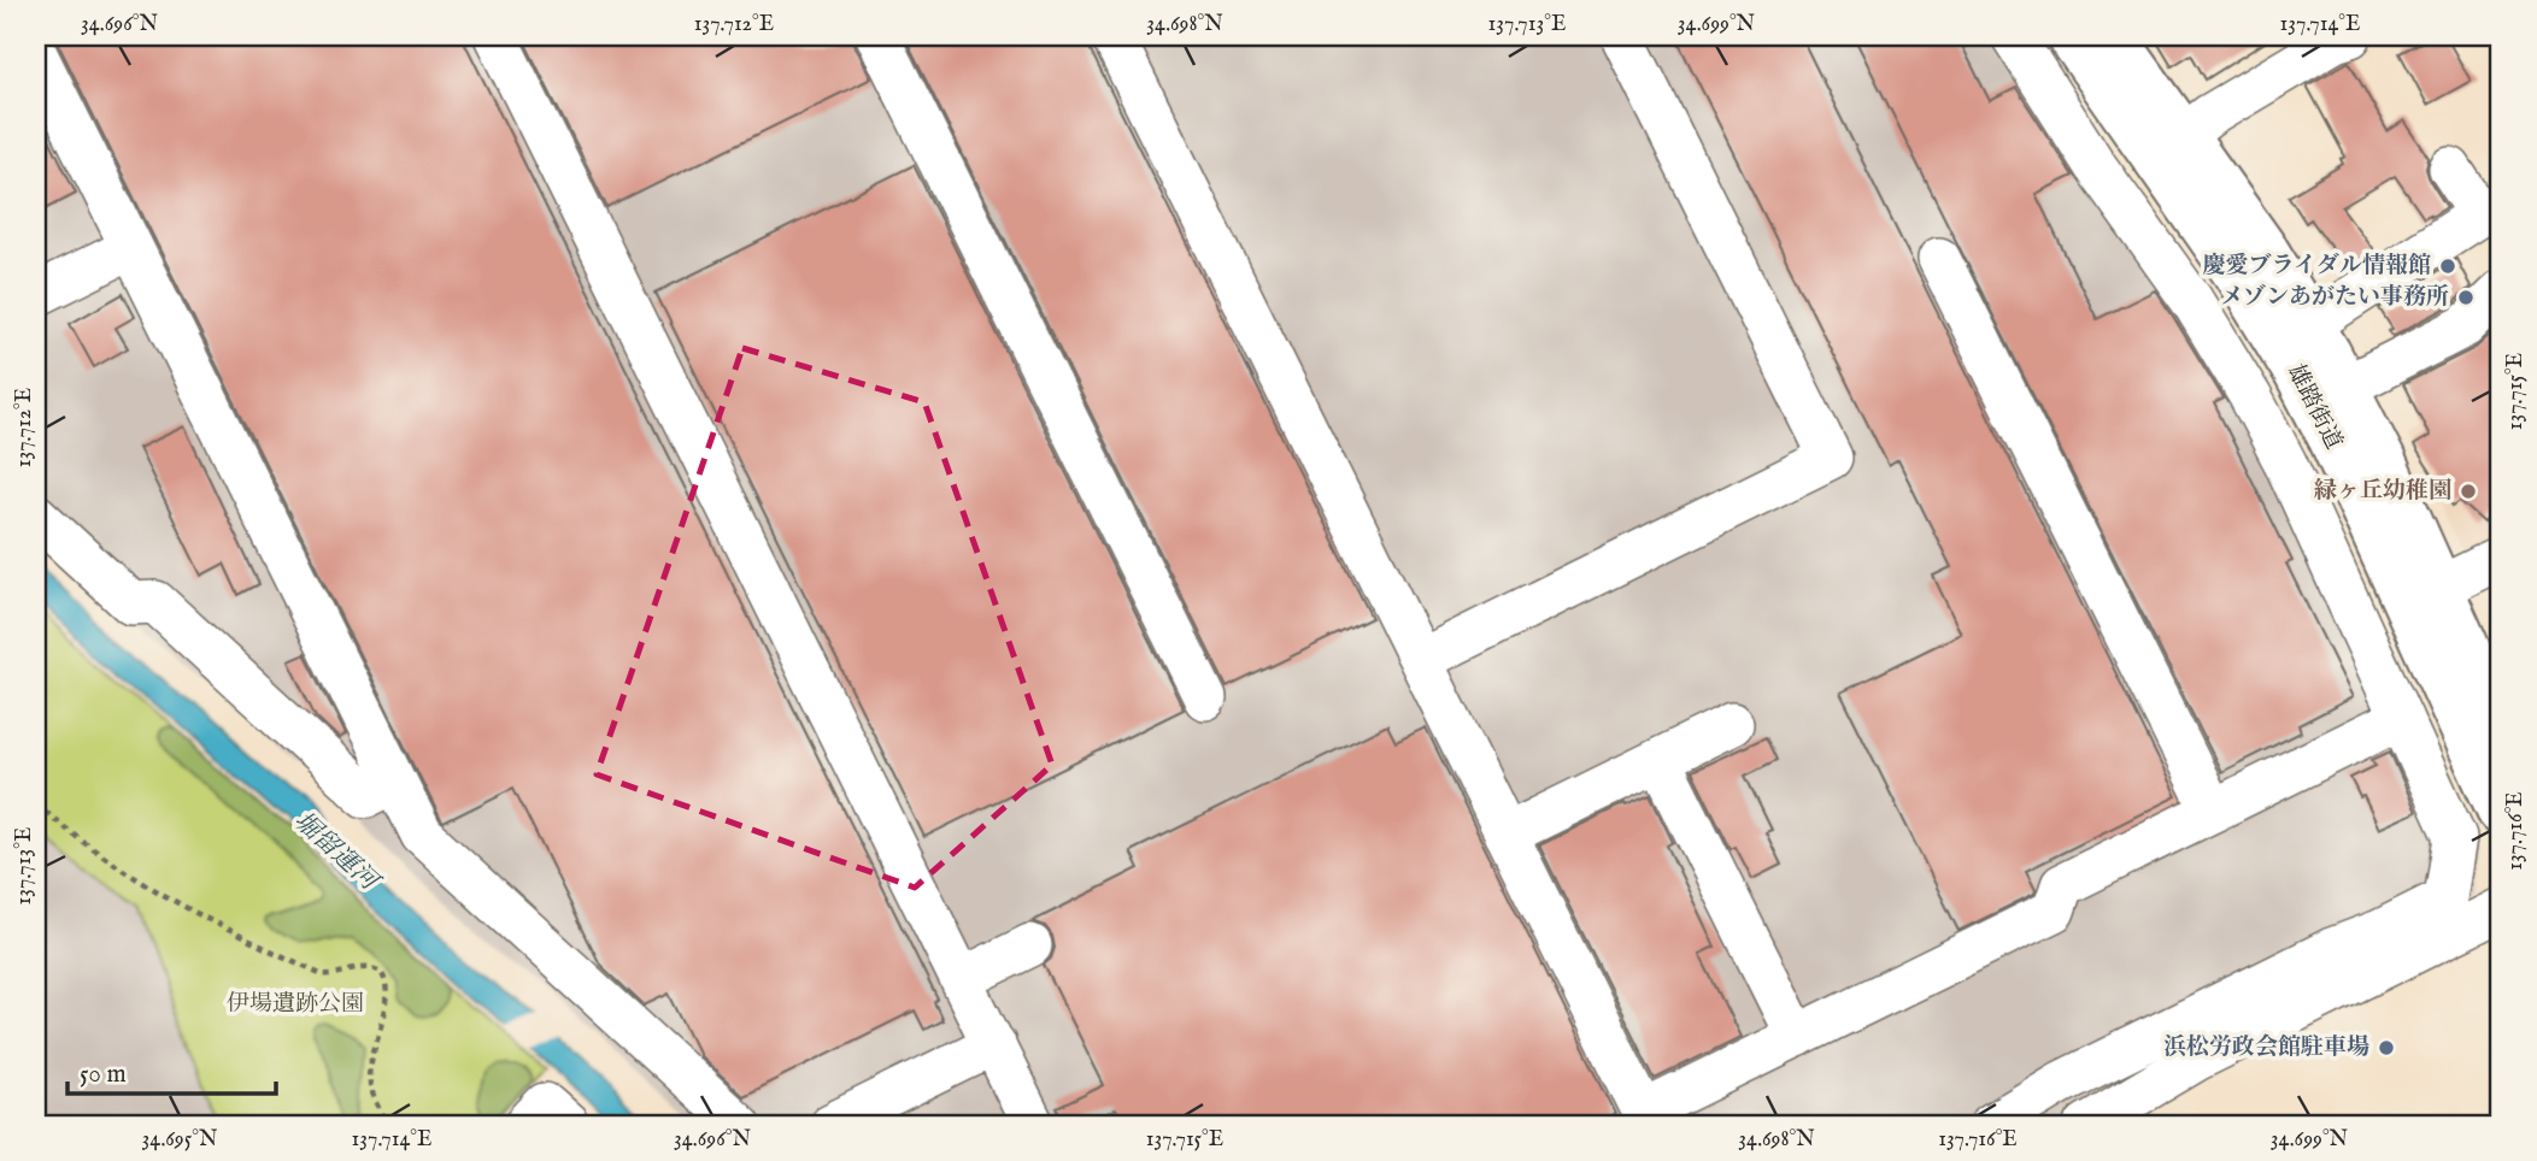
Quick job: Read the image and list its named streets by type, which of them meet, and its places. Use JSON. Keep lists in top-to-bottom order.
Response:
{
  "streets": {
    "main road": ["雄踏街道"]
  },
  "water": ["堀留運河"],
  "parks": ["伊場遺跡公園"],
  "places": [
    "慶愛ブライダル情報館",
    "メゾンあがたい事務所",
    "緑ヶ丘幼稚園",
    "浜松労政会館駐車場"
  ],
  "scale_bar": "50 m",
  "coordinates": [
    "34.696°N",
    "137.712°E",
    "34.698°N",
    "137.713°E",
    "34.699°N",
    "137.714°E",
    "137.715°E",
    "137.716°E",
    "34.695°N"
  ]
}
